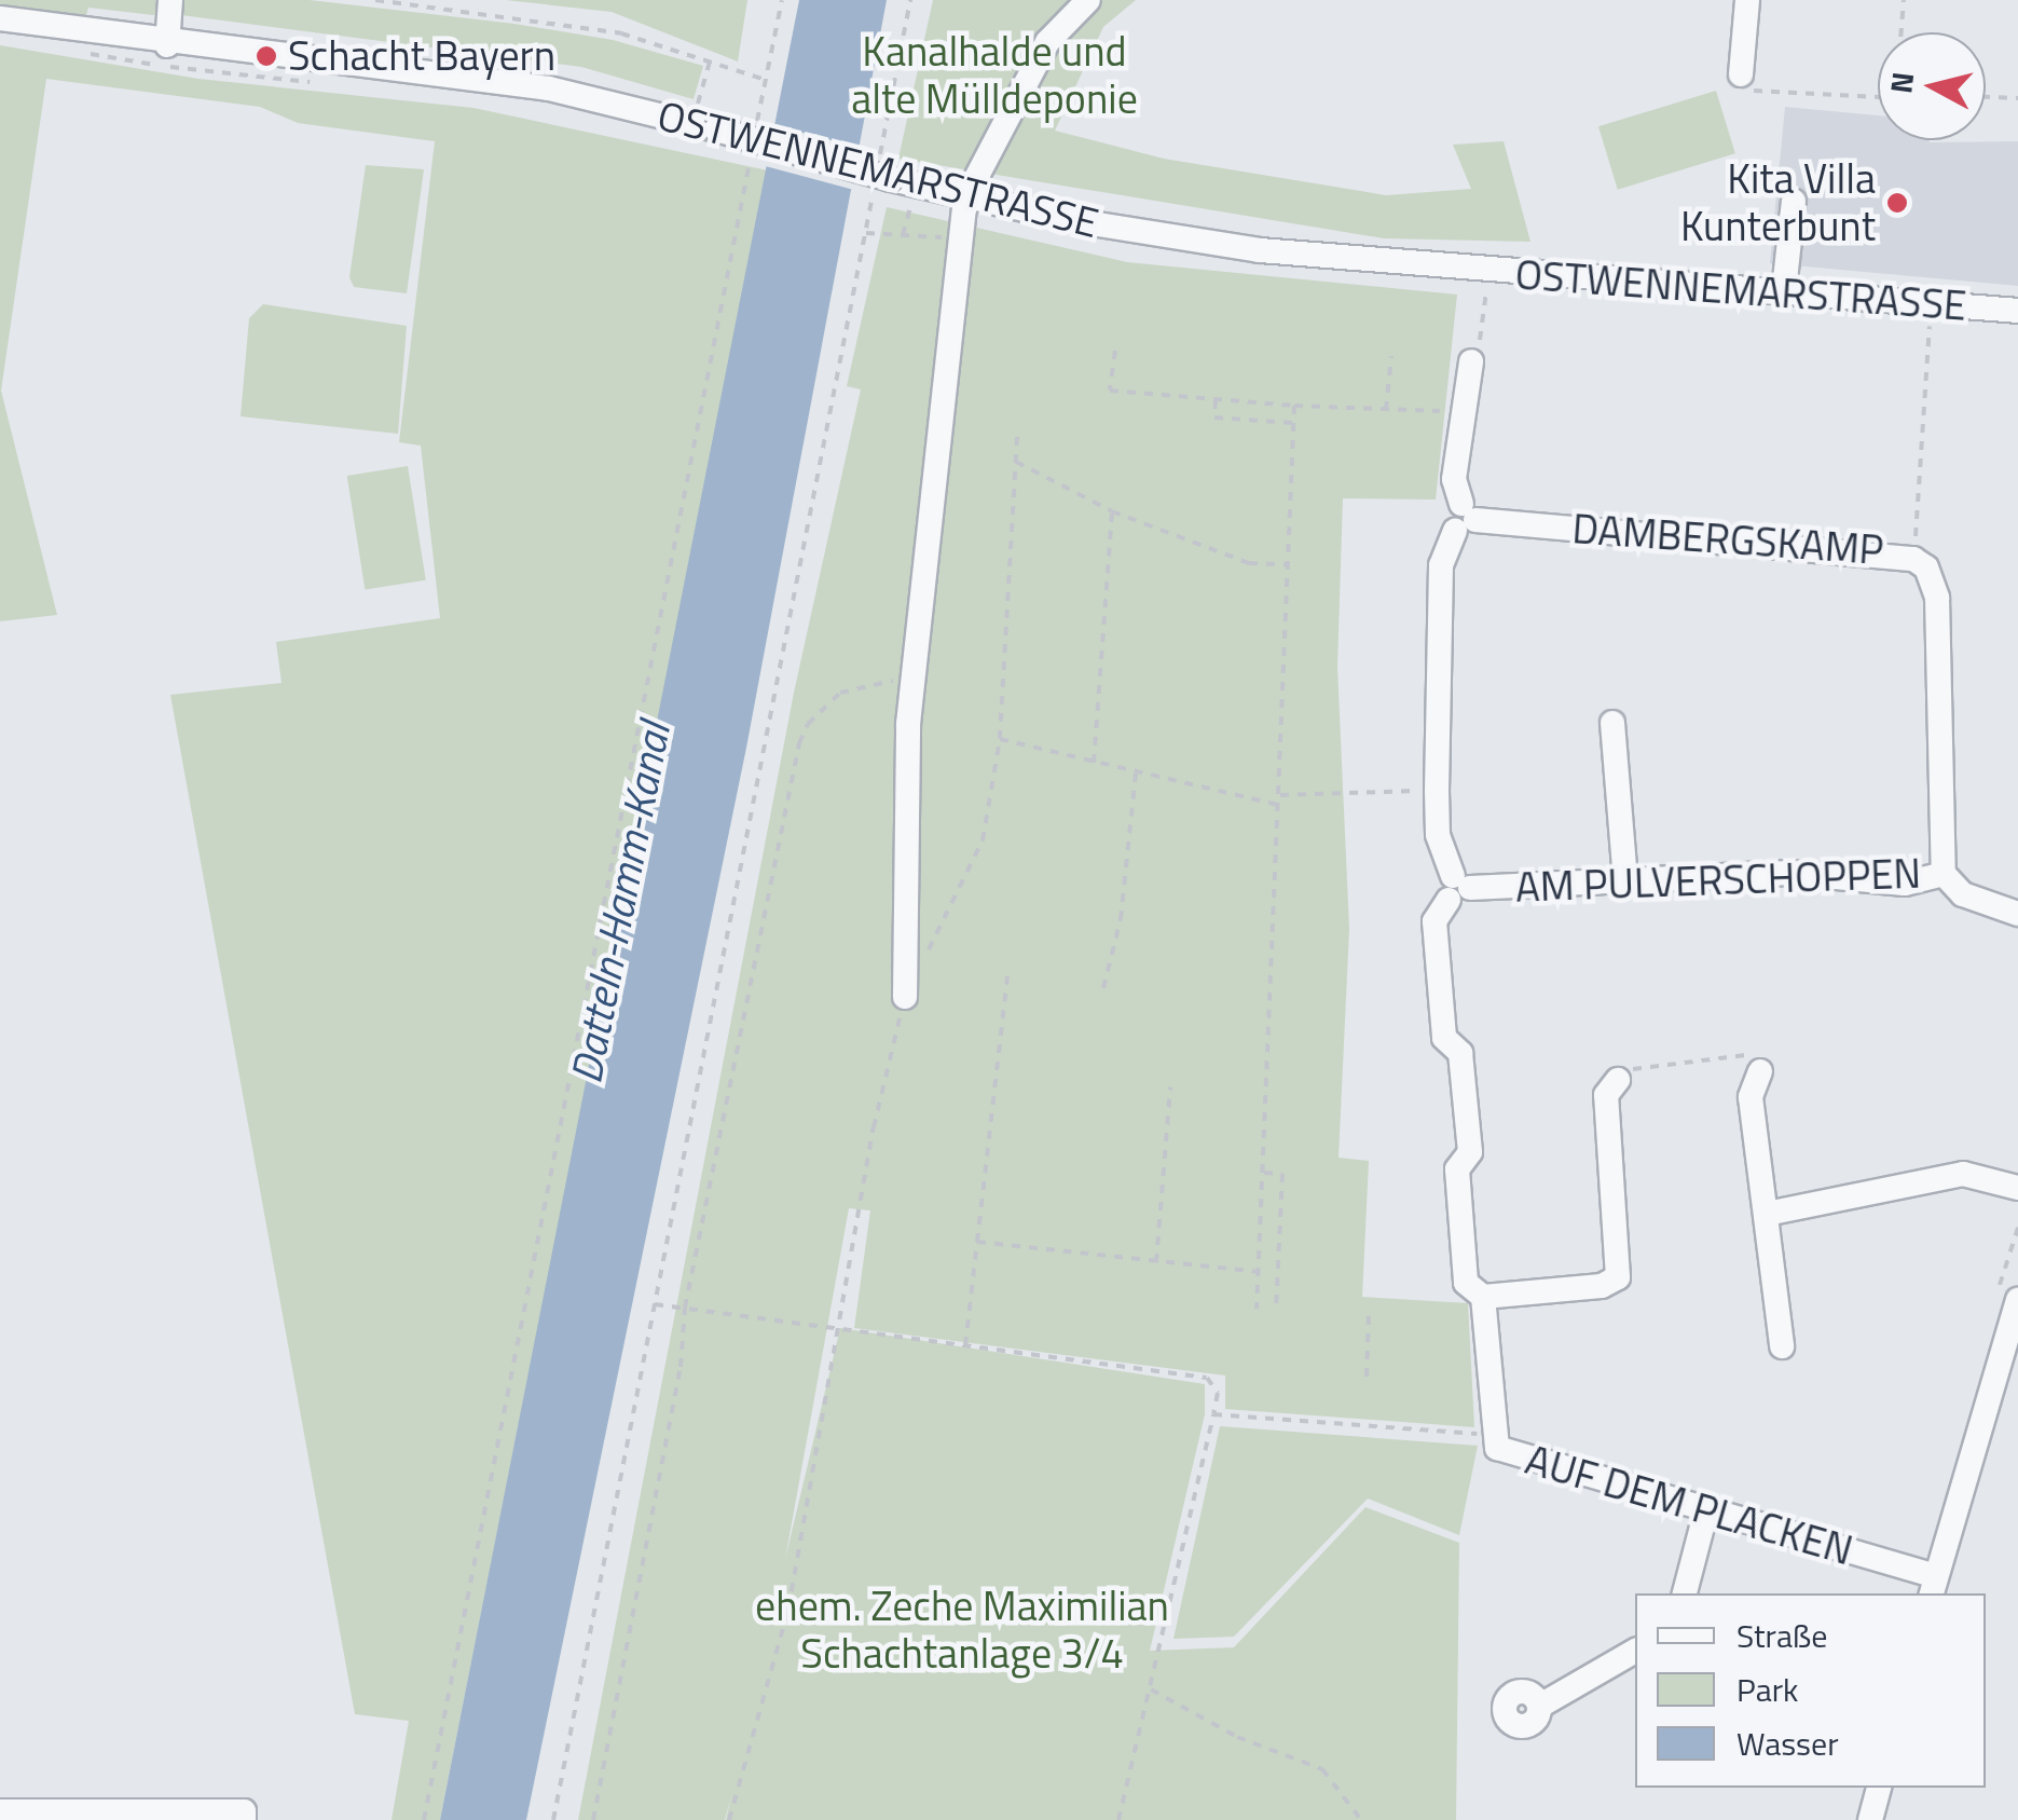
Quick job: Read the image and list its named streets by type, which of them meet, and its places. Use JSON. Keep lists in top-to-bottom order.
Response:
{
  "streets": {
    "street": [
      "OSTWENNEMARSTRASSE",
      "DAMBERGSKAMP",
      "AM PULVERSCHOPPEN",
      "AUF DEM PLACKEN"
    ]
  },
  "crossings": [
    ["DAMBERGSKAMP", "AM PULVERSCHOPPEN"],
    ["DAMBERGSKAMP", "AUF DEM PLACKEN"],
    ["AM PULVERSCHOPPEN", "AUF DEM PLACKEN"]
  ],
  "water": ["Datteln-Hamm-Kanal"],
  "parks": ["Kanalhalde und alte Mülldeponie", "ehem. Zeche Maximilian Schachtanlage 3/4"],
  "places": ["Schacht Bayern", "Kita Villa Kunterbunt"],
  "legend": ["Straße", "Park", "Wasser"],
  "north": "left"
}
